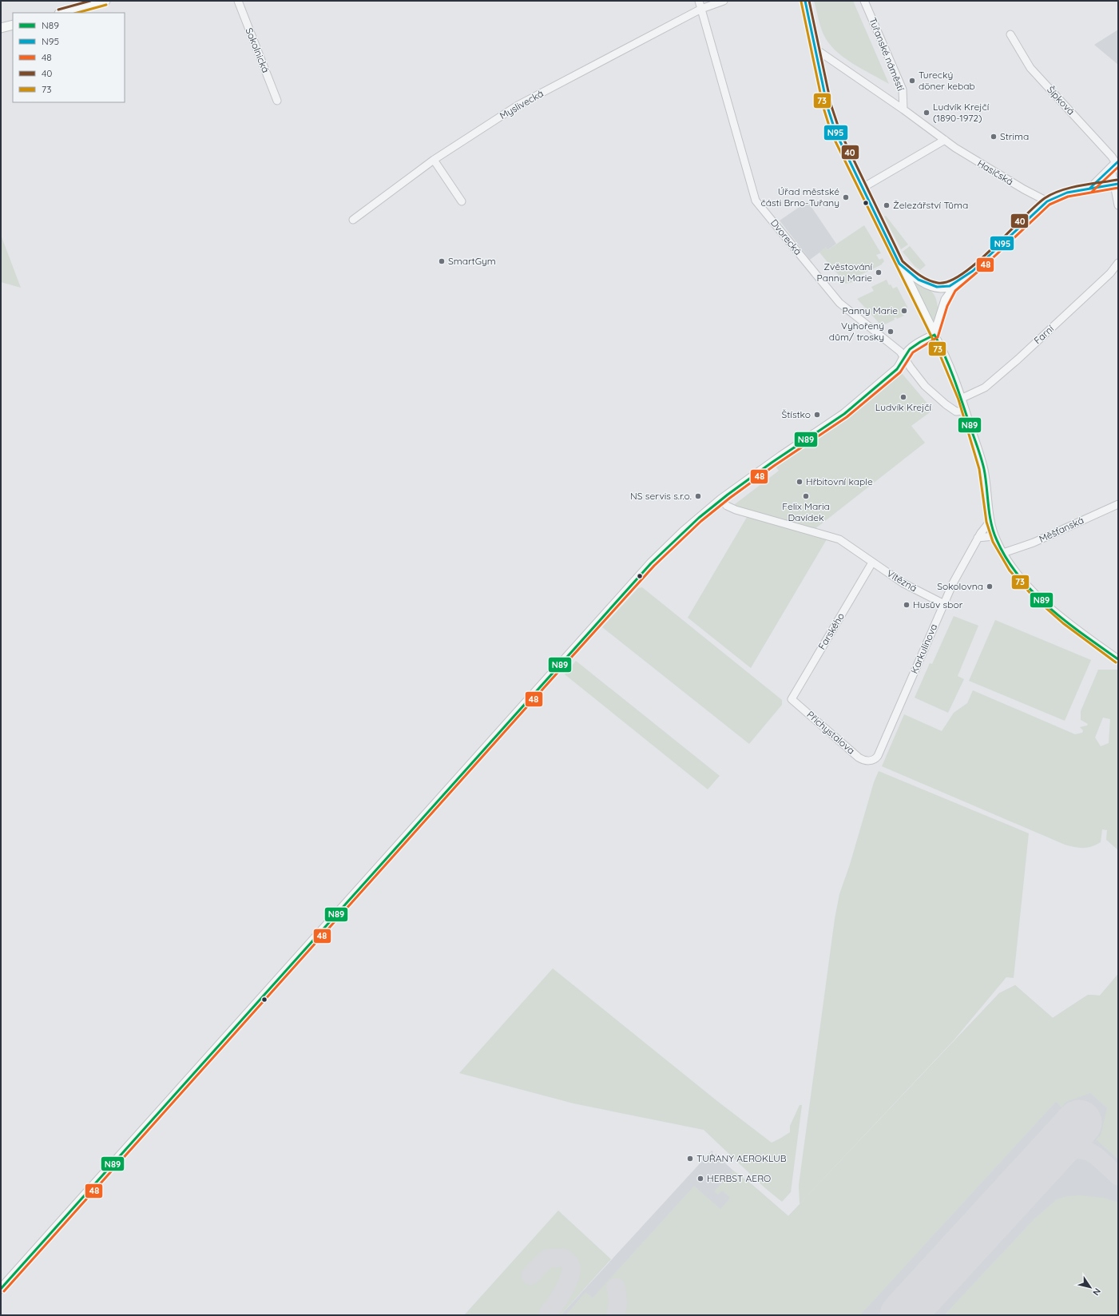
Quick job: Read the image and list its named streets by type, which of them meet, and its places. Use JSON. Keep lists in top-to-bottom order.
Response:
{
  "streets": {
    "street": [
      "Sokolnická",
      "Tuřanské náměstí",
      "Šípková",
      "Myslivecká",
      "Hasičská",
      "Dvorecká",
      "Farní",
      "Měšťanská",
      "Vítězná",
      "Farského",
      "Karkulínova",
      "Přichystalova"
    ]
  },
  "crossings": [
    ["Tuřanské náměstí", "Hasičská"],
    ["Myslivecká", "Dvorecká"],
    ["Vítězná", "Farského"],
    ["Vítězná", "Karkulínova"],
    ["Farského", "Přichystalova"],
    ["Karkulínova", "Přichystalova"]
  ],
  "places": [
    "Turecký döner kebab",
    "Ludvík Krejčí (1890-1972)",
    "Strima",
    "Úřad městské části Brno-Tuřany",
    "Železářství Tůma",
    "SmartGym",
    "Zvěstování Panny Marie",
    "Panny Marie",
    "Vyhořený dům/ trosky",
    "Ludvík Krejčí",
    "Štístko",
    "Hřbitovní kaple",
    "NS servis s.r.o.",
    "Felix Maria Davídek",
    "Sokolovna",
    "Husův sbor",
    "TUŘANY AEROKLUB",
    "HERBST AERO"
  ],
  "lines": [
    "transit line N95",
    "transit line 40",
    "transit line 73",
    "transit line 48",
    "transit line N89"
  ],
  "legend": [
    "N89",
    "N95",
    "48",
    "40",
    "73"
  ],
  "north": "bottom right"
}
